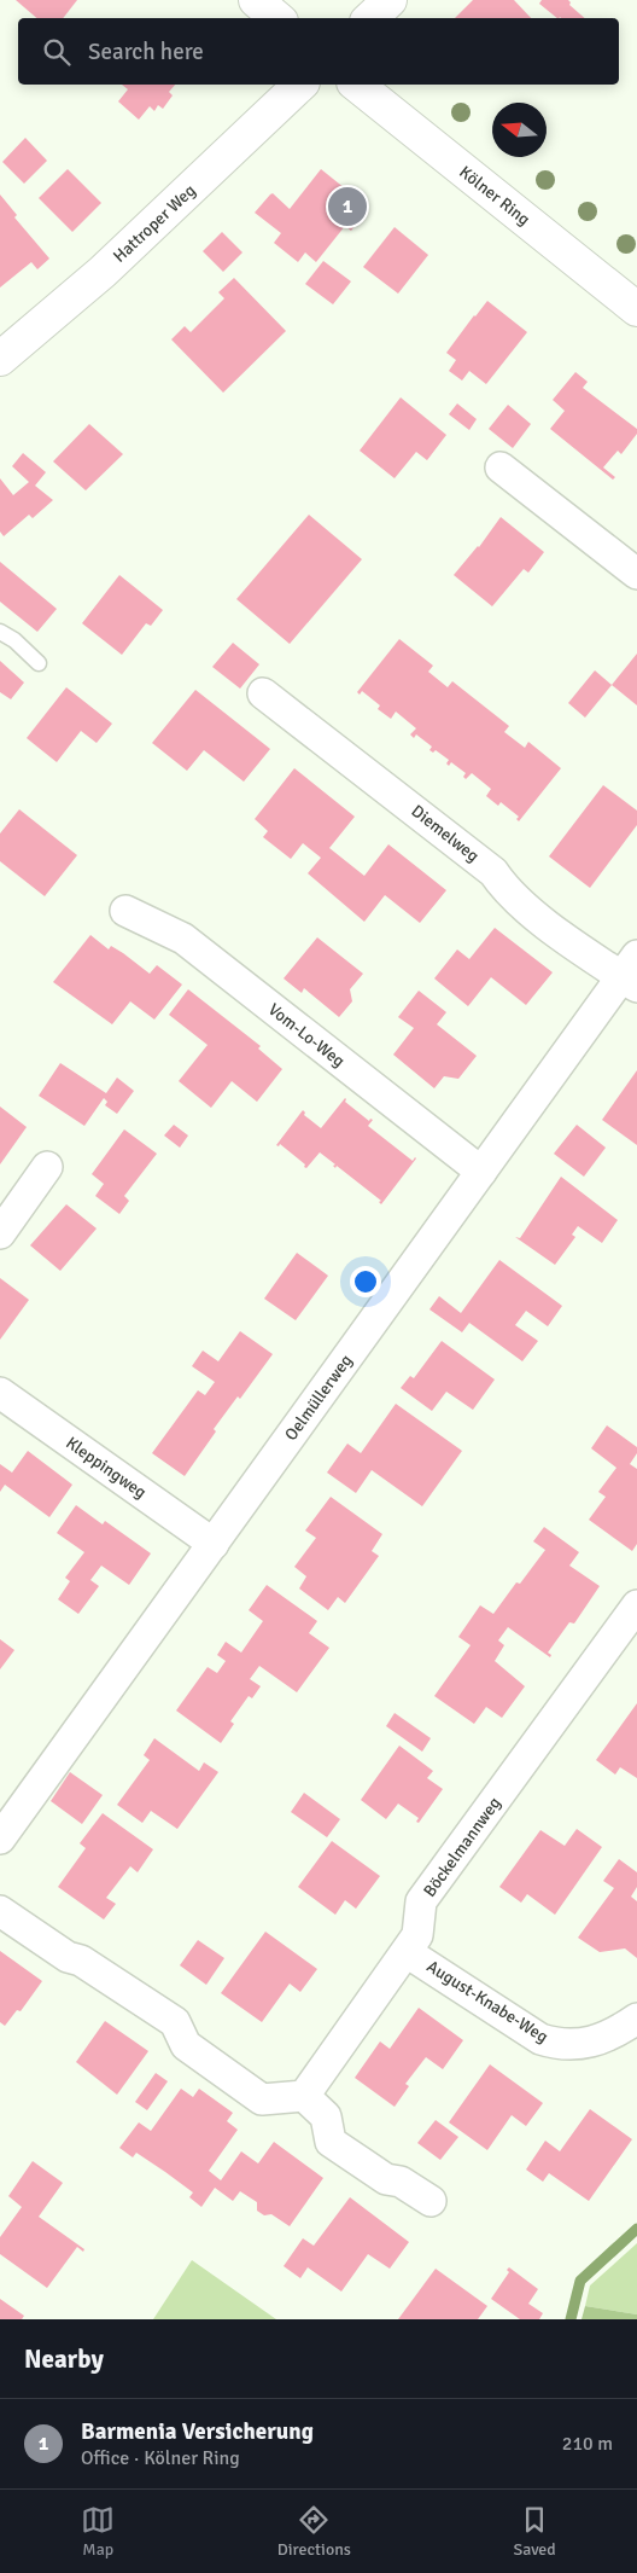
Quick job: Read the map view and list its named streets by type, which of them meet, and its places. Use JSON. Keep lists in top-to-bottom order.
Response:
{
  "streets": {
    "main road": ["Kölner Ring", "Hattroper Weg"],
    "street": [
      "Diemelweg",
      "Vom-Lo-Weg",
      "Oelmüllerweg",
      "Kleppingweg",
      "Böckelmannweg",
      "August-Knabe-Weg"
    ]
  },
  "crossings": [
    ["Diemelweg", "Oelmüllerweg"],
    ["Vom-Lo-Weg", "Oelmüllerweg"],
    ["Oelmüllerweg", "Kleppingweg"],
    ["Böckelmannweg", "August-Knabe-Weg"]
  ],
  "north": "left",
  "page": {
    "search": "Search here",
    "pins": "1",
    "heading": "Nearby",
    "list": [
      {
        "mark": "1",
        "name": "Barmenia Versicherung",
        "note": "Office · Kölner Ring",
        "value": "210 m"
      }
    ],
    "nav": ["Map", "Directions", "Saved"]
  }
}
